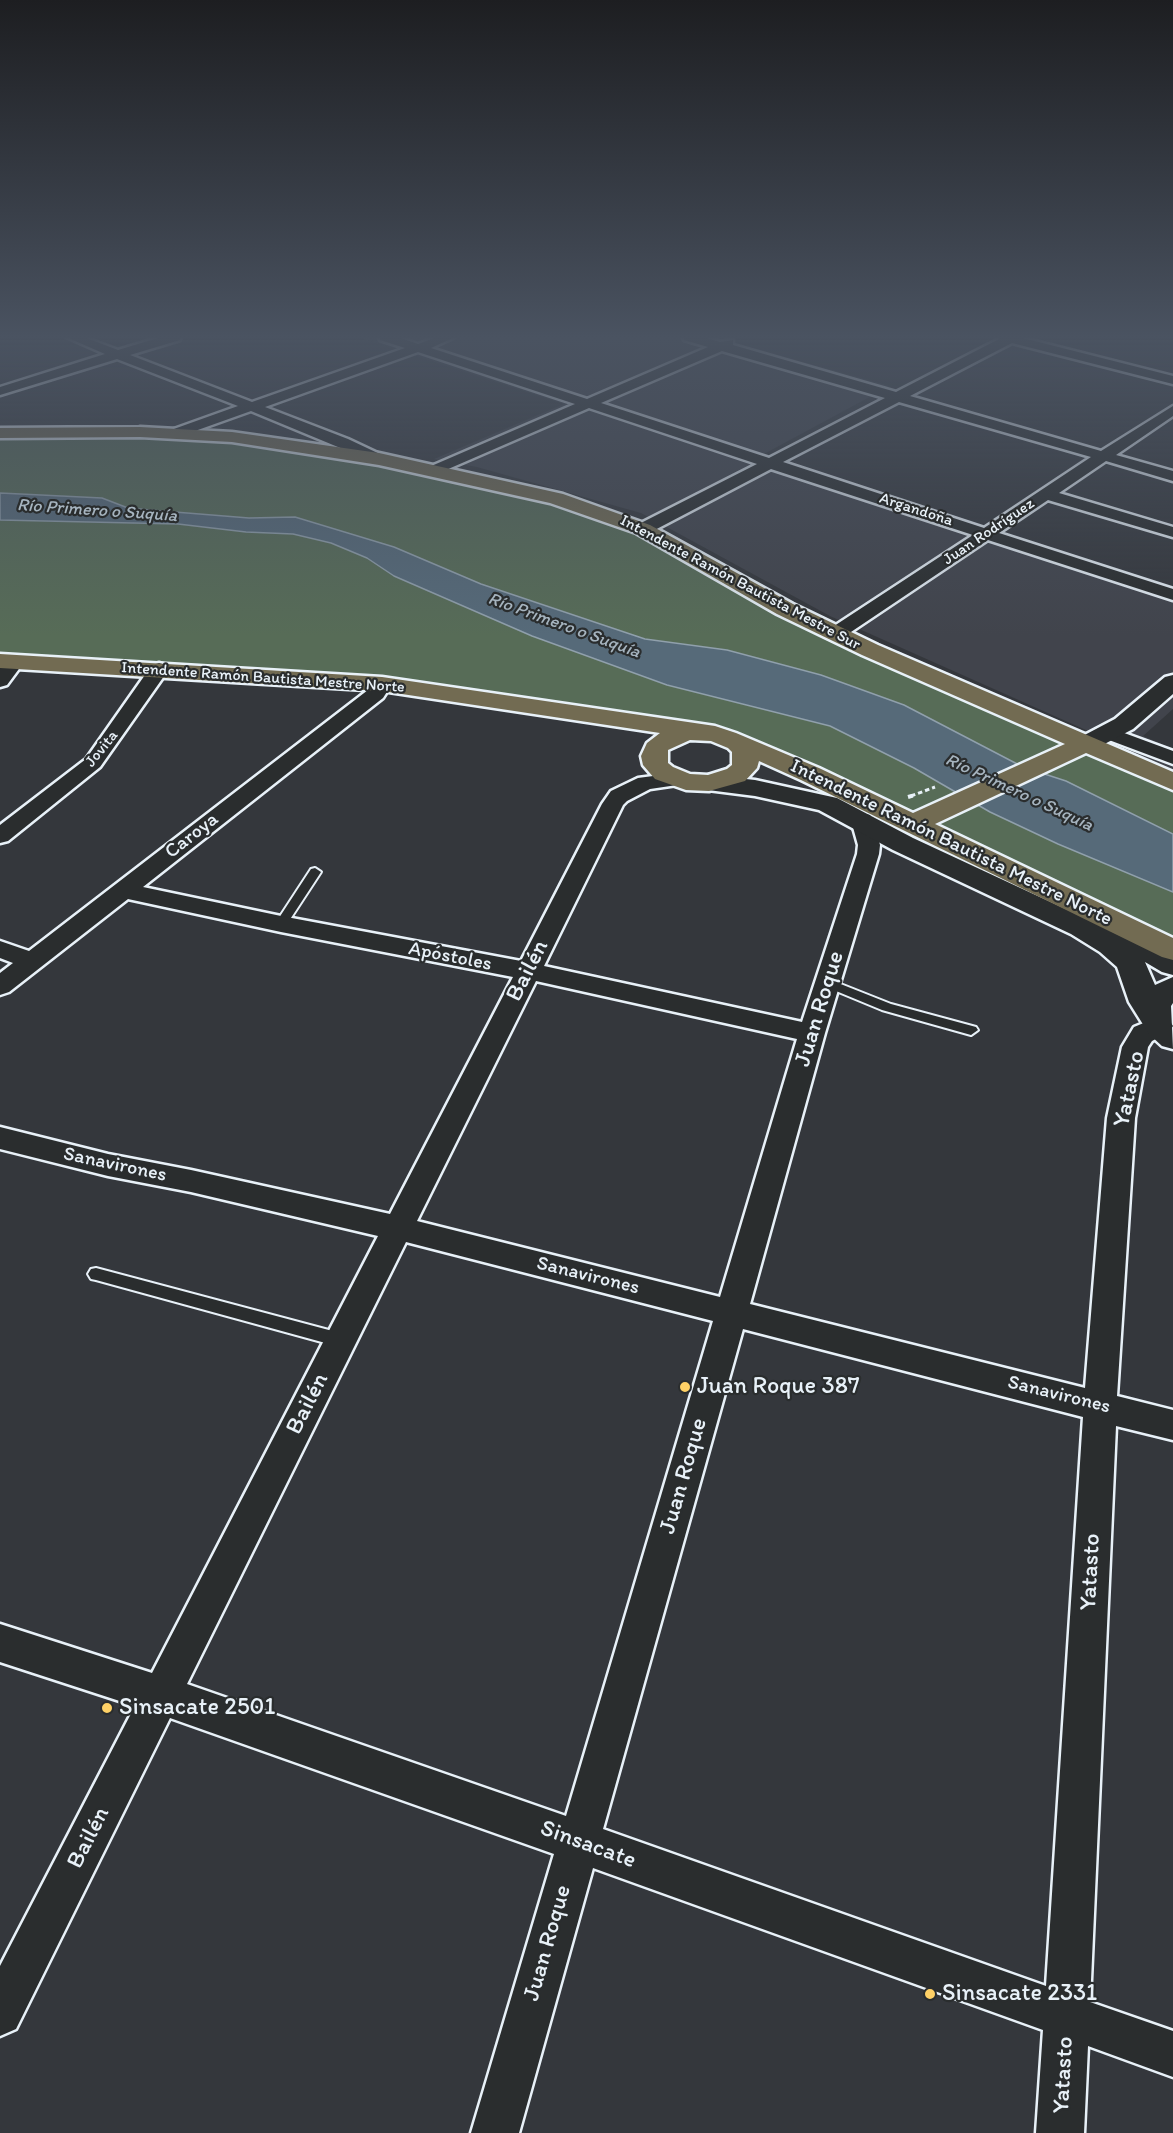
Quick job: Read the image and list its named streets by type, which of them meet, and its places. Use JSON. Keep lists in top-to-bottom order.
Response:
{
  "streets": {
    "main road": ["Intendente Ramón Bautista Mestre Sur", "Intendente Ramón Bautista Mestre Norte"],
    "street": [
      "Argandoña",
      "Juan Rodríguez",
      "Jovita",
      "Caroya",
      "Apóstoles",
      "Bailén",
      "Juan Roque",
      "Yatasto",
      "Sanavirones",
      "Sinsacate"
    ]
  },
  "crossings": [
    ["Argandoña", "Juan Rodríguez"],
    ["Juan Rodríguez", "Intendente Ramón Bautista Mestre Sur"],
    ["Intendente Ramón Bautista Mestre Norte", "Jovita"],
    ["Intendente Ramón Bautista Mestre Norte", "Caroya"],
    ["Caroya", "Apóstoles"],
    ["Apóstoles", "Bailén"],
    ["Apóstoles", "Juan Roque"],
    ["Bailén", "Sanavirones"],
    ["Bailén", "Sinsacate"],
    ["Juan Roque", "Sanavirones"],
    ["Juan Roque", "Sinsacate"],
    ["Yatasto", "Sanavirones"],
    ["Yatasto", "Sinsacate"]
  ],
  "water": ["Río Primero o Suquía"],
  "places": ["Juan Roque 387", "Sinsacate 2501", "Sinsacate 2331"]
}
